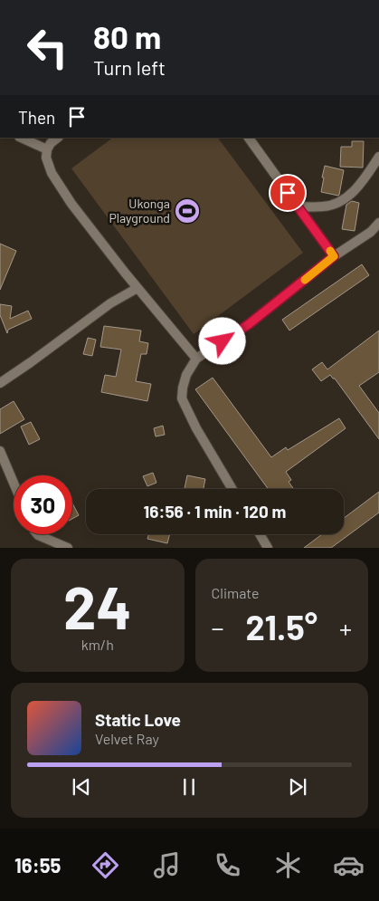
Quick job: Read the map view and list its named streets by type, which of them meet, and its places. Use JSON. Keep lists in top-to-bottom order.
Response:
{
  "places": {
    "sports": ["Ukonga Playground"]
  },
  "page": {
    "turn": ["80 m", "Turn left"],
    "then": "Then",
    "limit": "30",
    "trip": "16:56 · 1 min · 120 m",
    "tile": [
      ["24", "km/h"],
      "Climate"
    ],
    "heat": ["−", "21.5°", "+"],
    "song": ["Static Love", "Velvet Ray"],
    "tabs": "16:55"
  }
}
